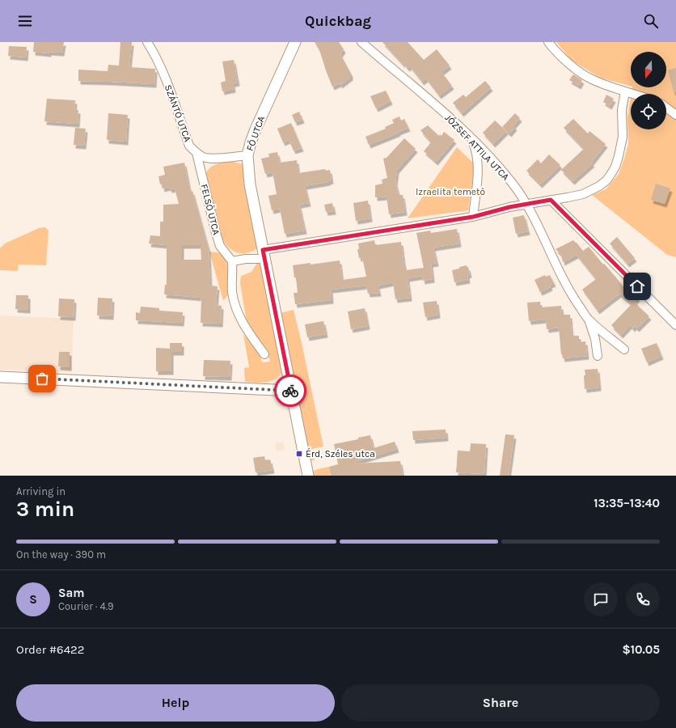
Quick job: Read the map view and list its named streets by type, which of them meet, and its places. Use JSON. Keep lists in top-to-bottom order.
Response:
{
  "streets": {
    "street": [
      "SZÁNTÓ UTCA",
      "FŐ UTCA",
      "JÓZSEF ATTILA UTCA",
      "FELSŐ UTCA"
    ]
  },
  "crossings": [
    ["SZÁNTÓ UTCA", "FŐ UTCA"],
    ["SZÁNTÓ UTCA", "FELSŐ UTCA"]
  ],
  "parks": ["Izraelita temető"],
  "places": {
    "transit": ["Érd, Széles utca"]
  },
  "north": "bottom",
  "page": {
    "header": "Quickbag",
    "heading": ["3 min", "Arriving in", "13:35–13:40"],
    "panel": [
      "Sam",
      "Courier · 4.9",
      "Order #6422",
      "$10.05"
    ],
    "bar": "On the way · 390 m",
    "round": "S",
    "buttons": ["Help", "Share"]
  }
}
